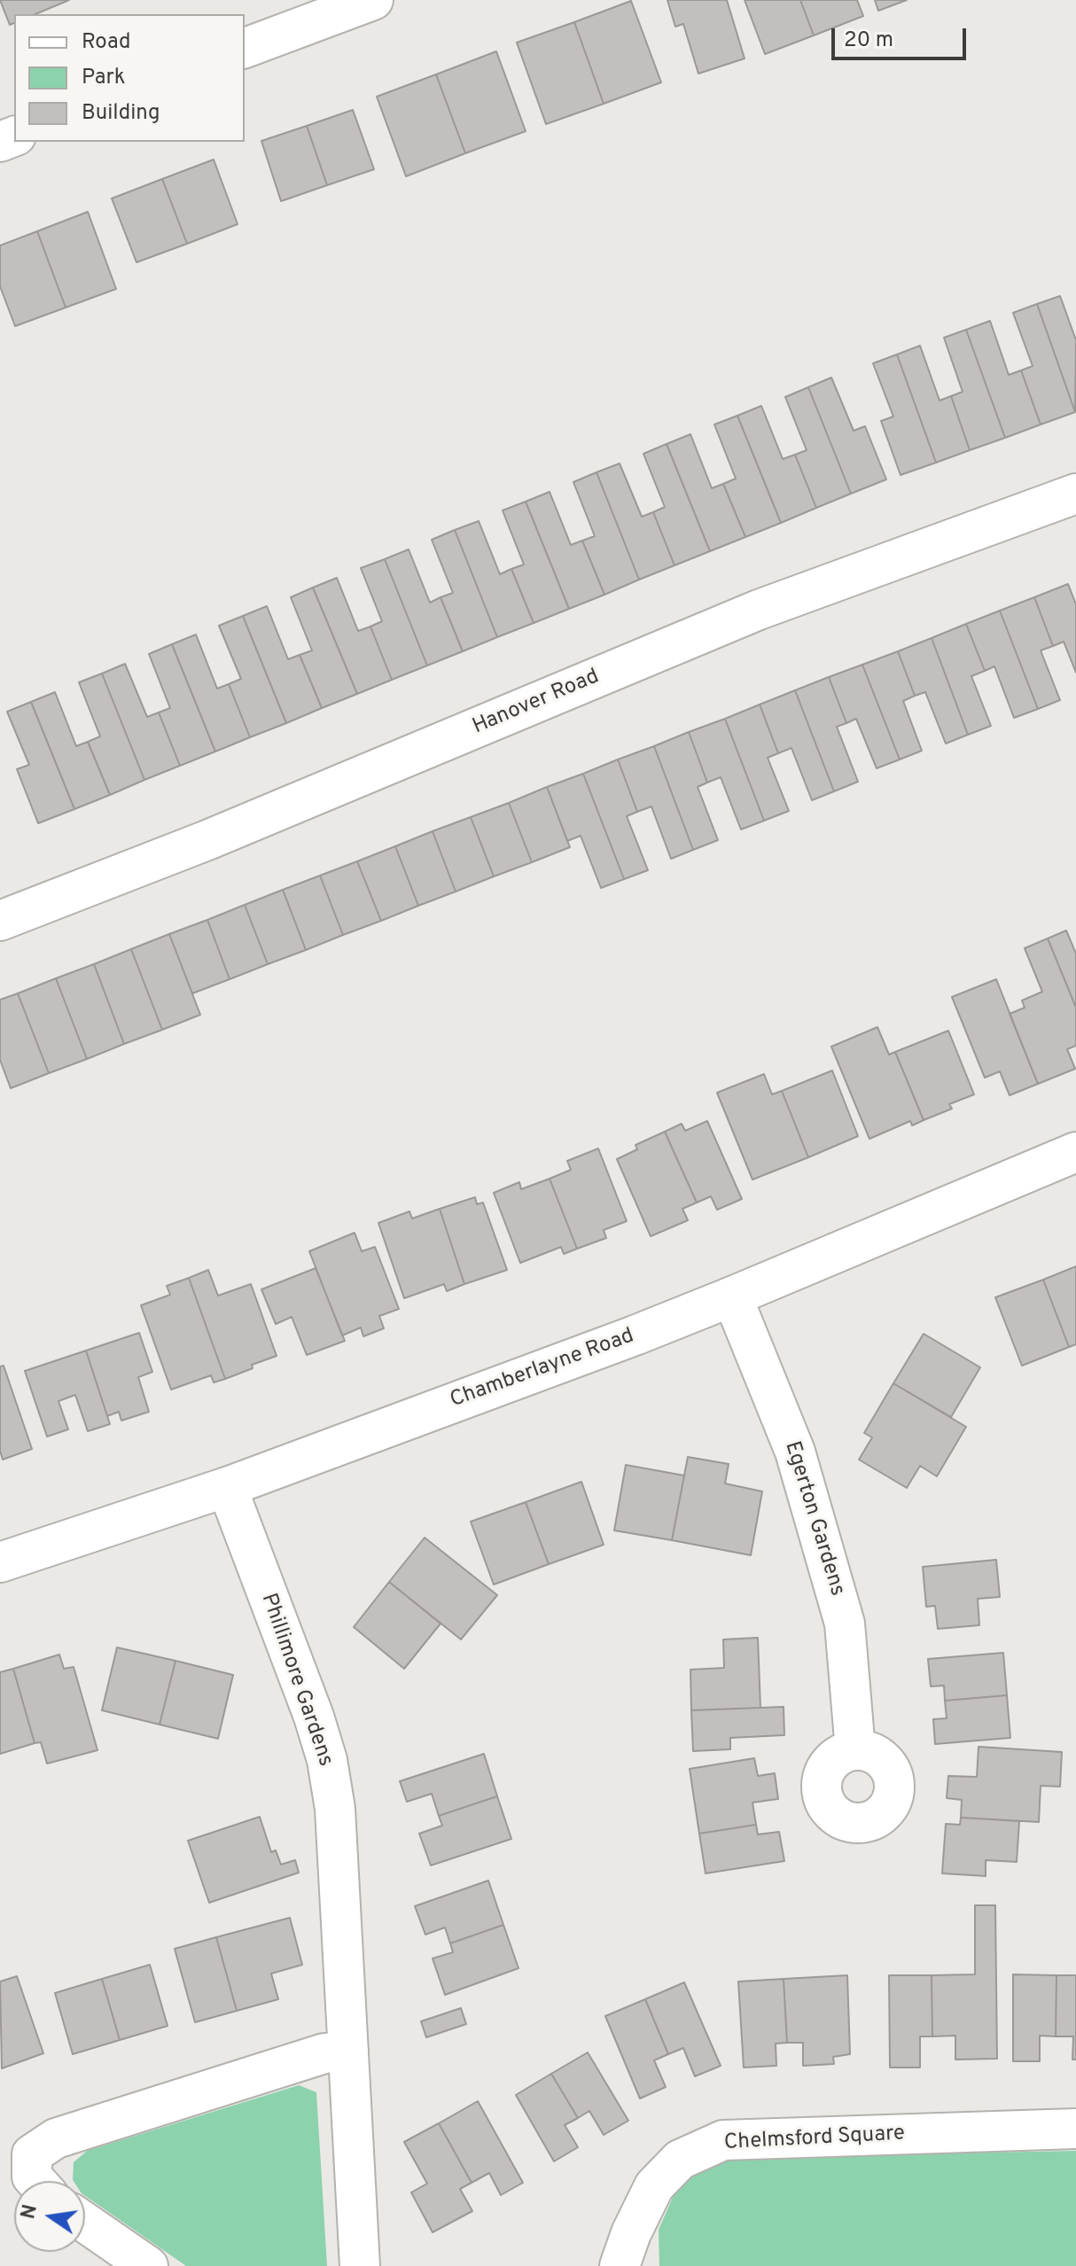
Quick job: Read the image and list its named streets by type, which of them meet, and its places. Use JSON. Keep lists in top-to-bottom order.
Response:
{
  "streets": {
    "street": [
      "Hanover Road",
      "Chamberlayne Road",
      "Egerton Gardens",
      "Phillimore Gardens",
      "Chelmsford Square"
    ]
  },
  "crossings": [
    ["Chamberlayne Road", "Egerton Gardens"],
    ["Chamberlayne Road", "Phillimore Gardens"]
  ],
  "legend": ["Road", "Park", "Building"],
  "scale_bar": "20 m",
  "north": "left"
}
